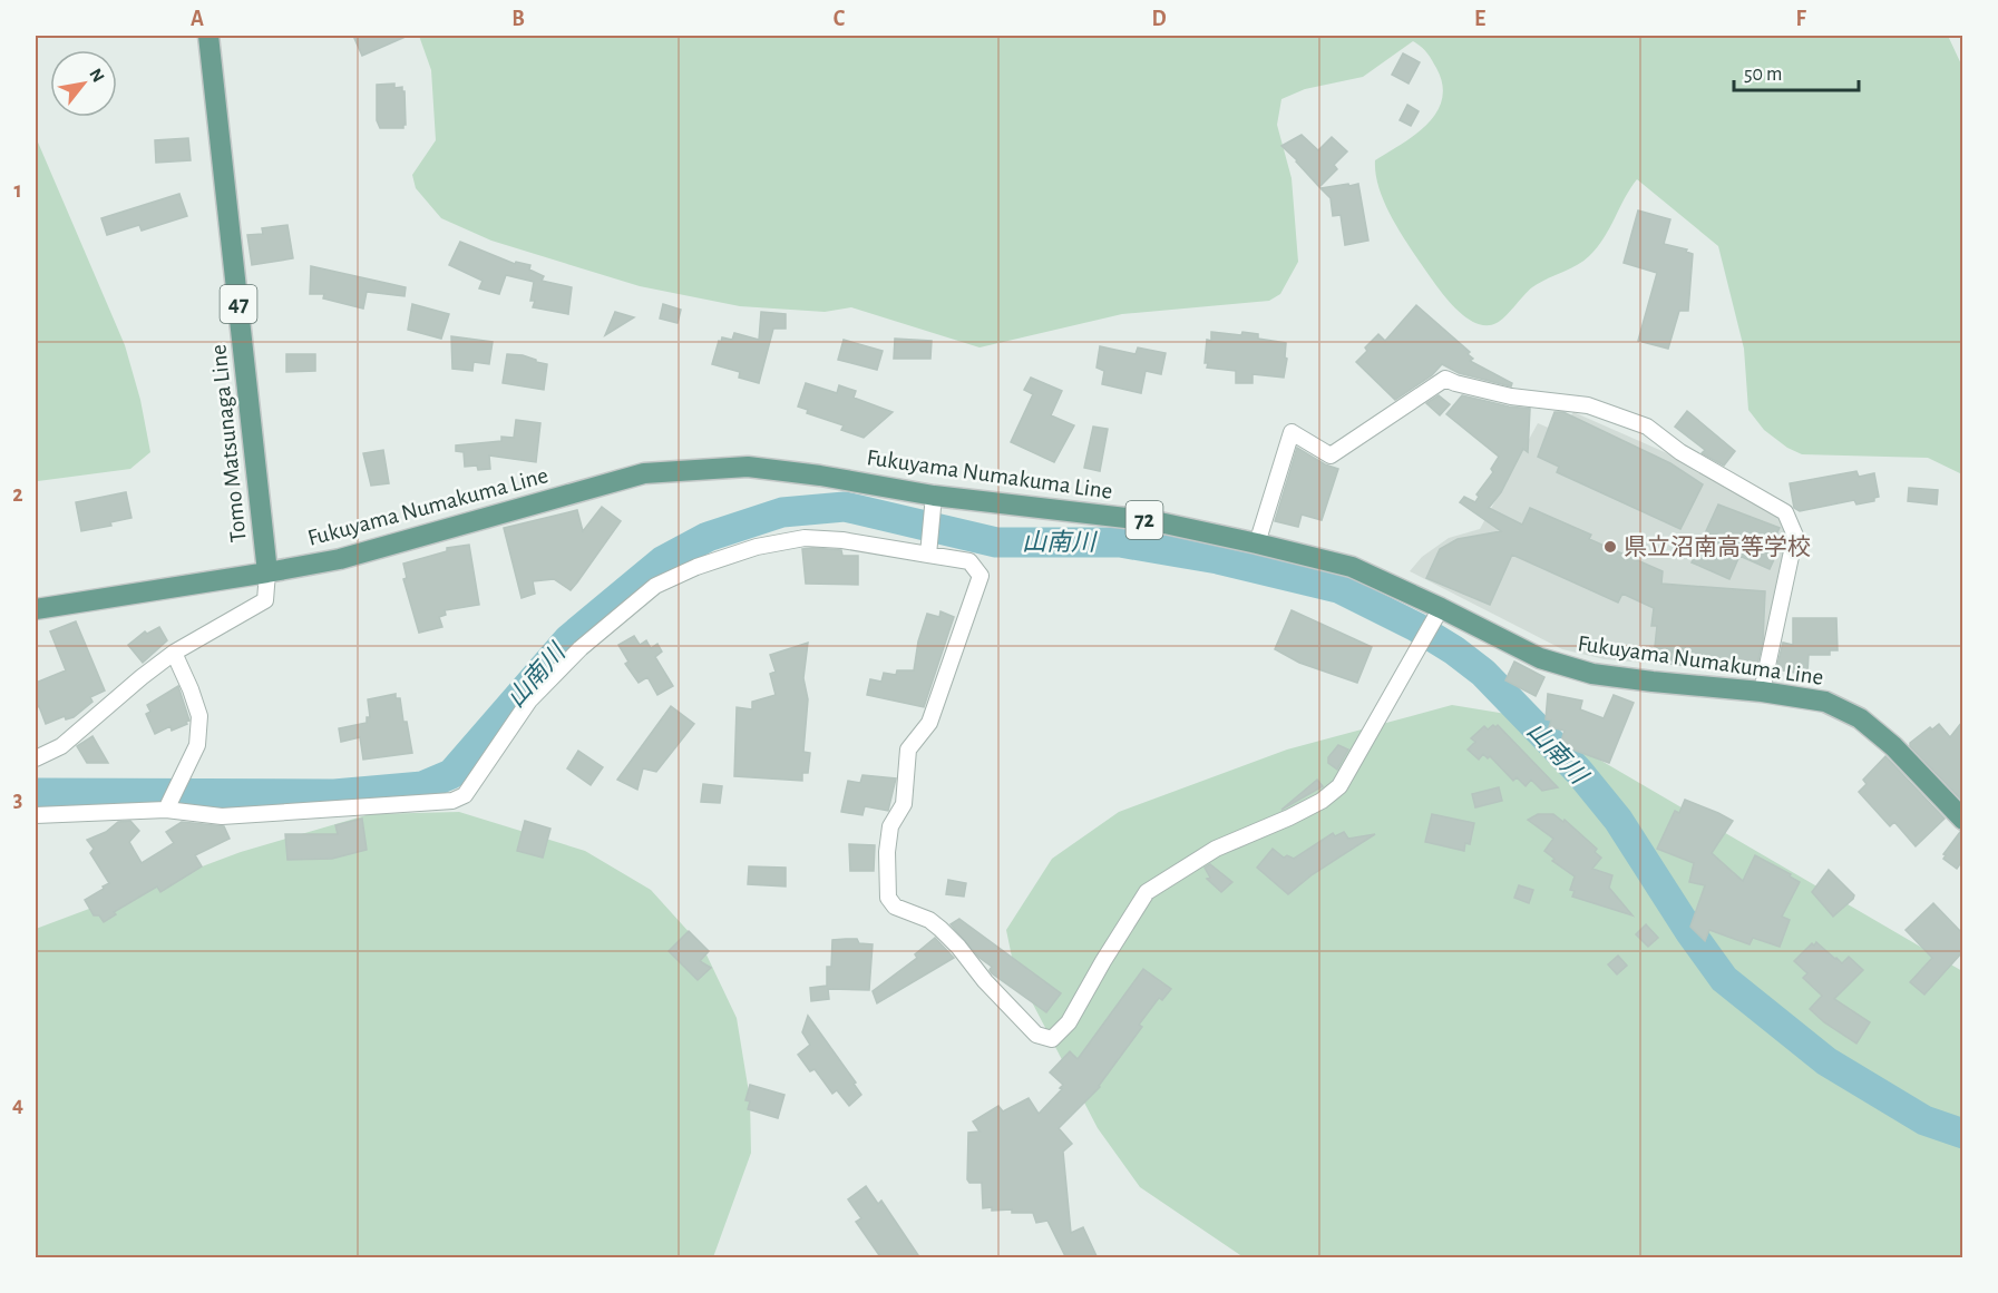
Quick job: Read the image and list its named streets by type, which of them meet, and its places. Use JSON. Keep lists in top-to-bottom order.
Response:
{
  "streets": {
    "main road": [
      "47",
      "Tomo Matsunaga Line",
      "Fukuyama Numakuma Line",
      "72"
    ]
  },
  "crossings": [
    ["Tomo Matsunaga Line", "Fukuyama Numakuma Line"]
  ],
  "water": ["山南川"],
  "places": ["県立沼南高等学校"],
  "scale_bar": "50 m",
  "north": "top right",
  "grid": {
    "columns": [
      "A",
      "B",
      "C",
      "D",
      "E",
      "F"
    ],
    "rows": [
      "1",
      "2",
      "3",
      "4"
    ]
  }
}
